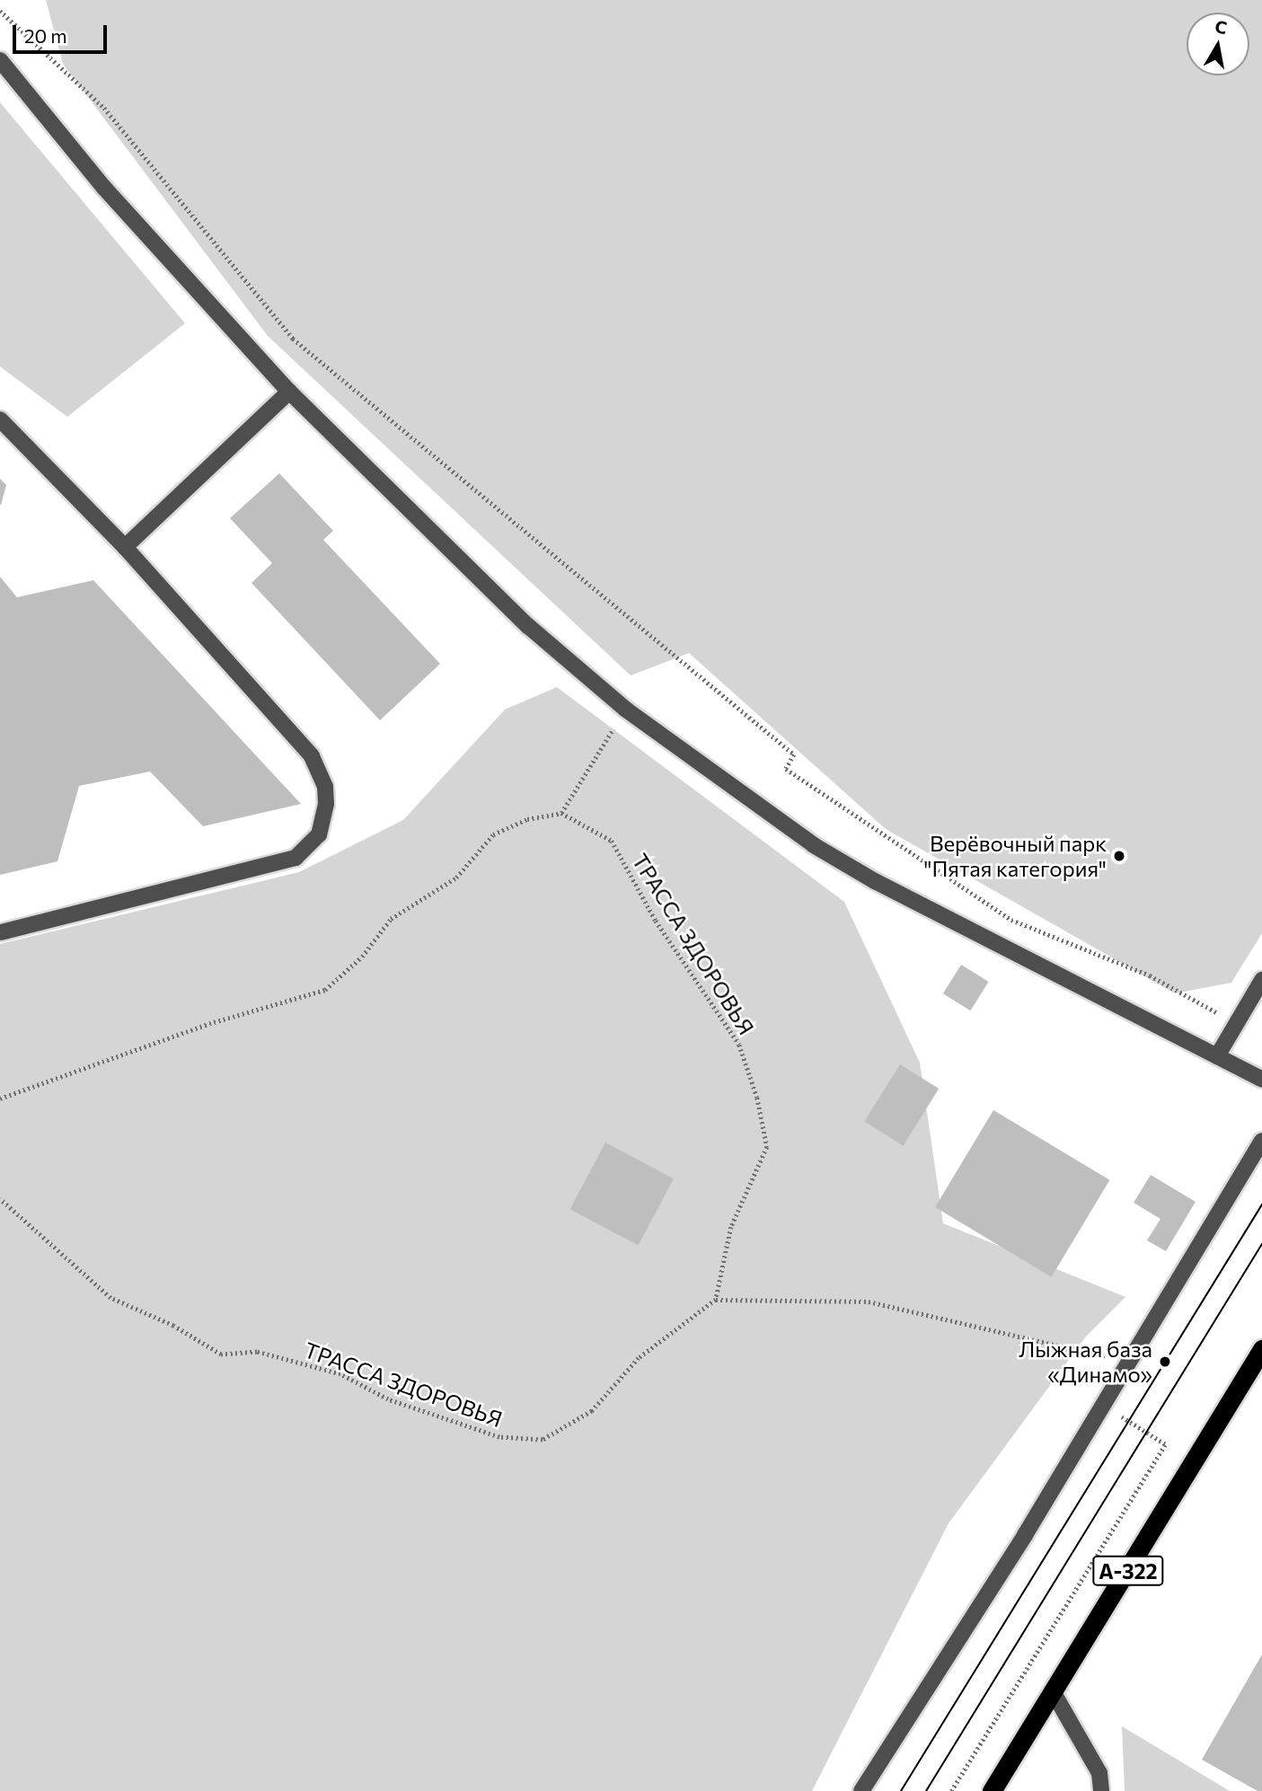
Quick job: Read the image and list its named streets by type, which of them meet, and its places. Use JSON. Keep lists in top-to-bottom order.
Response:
{
  "streets": {
    "highway": ["А-322"],
    "path": ["ТРАССА ЗДОРОВЬЯ"]
  },
  "places": ["Верёвочный парк \"Пятая категория\"", "Лыжная база «Динамо»"],
  "scale_bar": "20 m",
  "north": "top"
}
